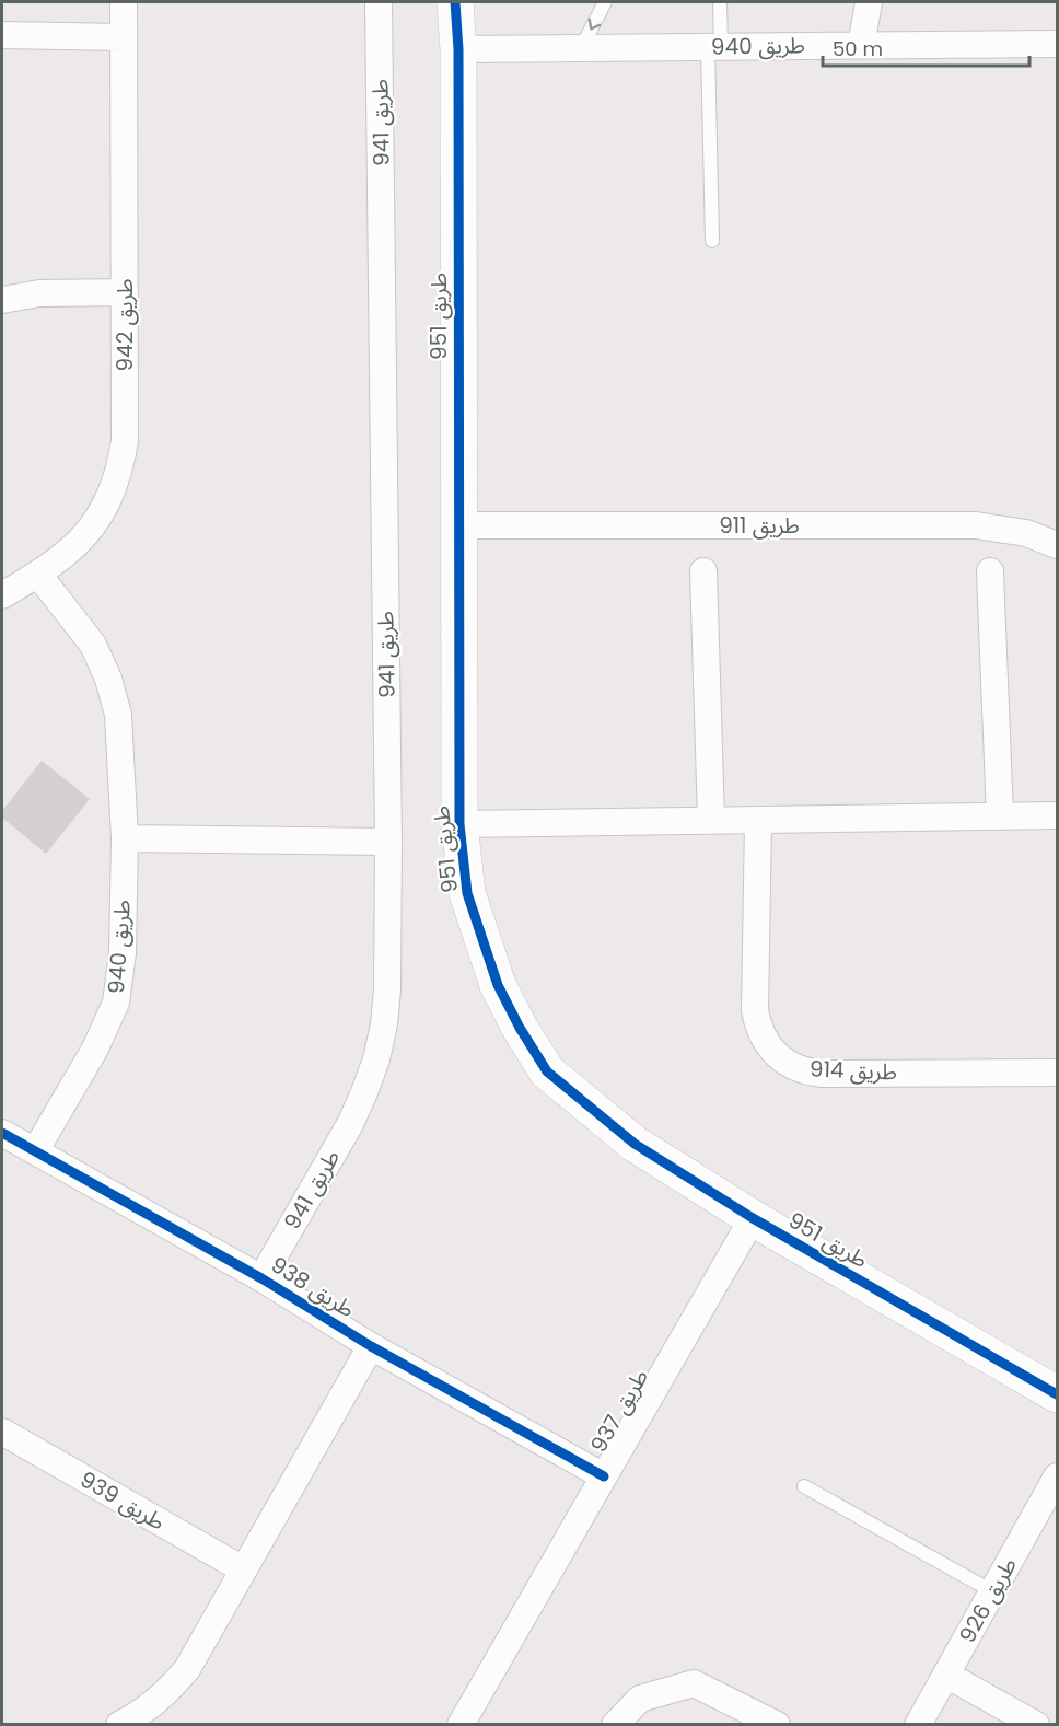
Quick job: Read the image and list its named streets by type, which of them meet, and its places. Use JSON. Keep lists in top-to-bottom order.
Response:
{
  "streets": {
    "street": [
      "طريق 940",
      "طريق 941",
      "طريق 951",
      "طريق 942",
      "طريق 911",
      "طريق 914",
      "طريق 938",
      "طريق 937",
      "طريق 939",
      "طريق 926"
    ]
  },
  "crossings": [
    ["طريق 940", "طريق 951"],
    ["طريق 940", "طريق 942"],
    ["طريق 940", "طريق 938"],
    ["طريق 941", "طريق 938"],
    ["طريق 951", "طريق 911"],
    ["طريق 951", "طريق 937"],
    ["طريق 938", "طريق 937"]
  ],
  "scale_bar": "50 m"
}
